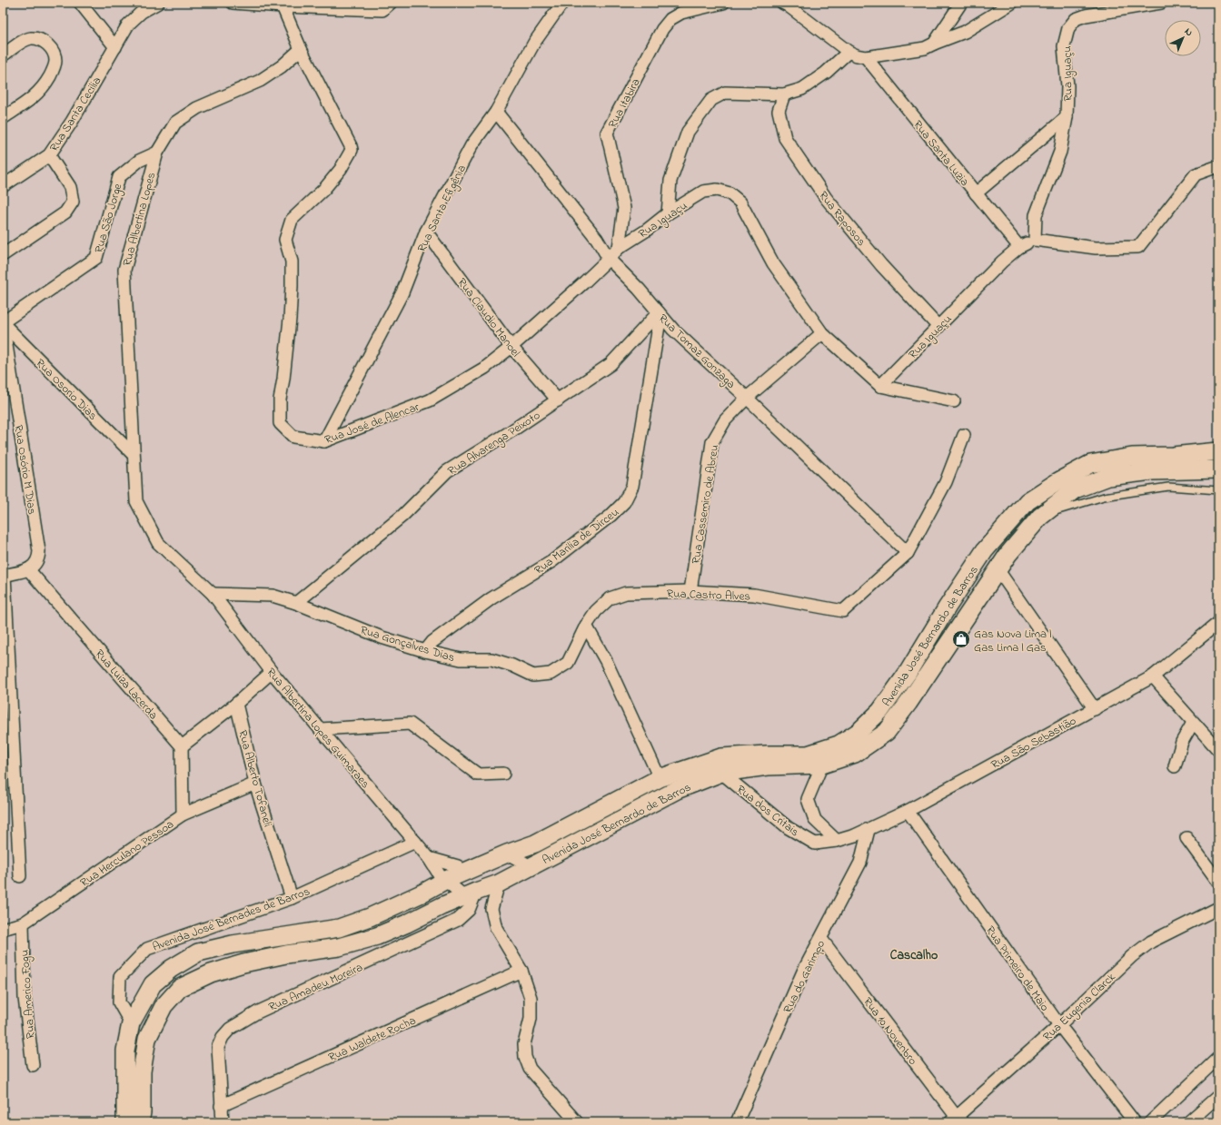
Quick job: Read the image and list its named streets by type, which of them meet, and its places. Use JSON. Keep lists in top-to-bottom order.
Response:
{
  "streets": {
    "main road": ["Avenida José Bernardo de Barros"],
    "street": [
      "Rua Iguaçu",
      "Rua Itabira",
      "Rua Santa Cecilia",
      "Rua Santa Luzia",
      "Rua Santa Efigênia",
      "Rua São Jorge",
      "Rua Raposos",
      "Rua Albertina Lopes",
      "Rua Claudio Manoel",
      "Rua Tomaz Gonzaga",
      "Rua Osorio Dias",
      "Rua José de Alencar",
      "Rua Alvarenga Peixoto",
      "Rua Osório M Dias",
      "Rua Cassemiro de Abreu",
      "Rua Marilia de Dirceu",
      "Rua Castro Alves",
      "Rua Gonçalves Dias",
      "Rua Luiza Lacerda",
      "Rua Albertina Lopes Guimaraes",
      "Rua São Sebastião",
      "Rua Alberto Tofaneli",
      "Rua dos Critais",
      "Rua Herculano Pessoa",
      "Avenida José Bernades de Barros",
      "Rua Primeiro de Maio",
      "Rua do Garimpo",
      "Rua Amadeu Moreira",
      "Rua Americo Fogu",
      "Rua Eugenia Clarck",
      "Rua 10 Novenbro",
      "Rua Waldete Rocha"
    ]
  },
  "crossings": [
    ["Rua Iguaçu", "Rua Itabira"],
    ["Rua Iguaçu", "Rua Santa Luzia"],
    ["Rua Iguaçu", "Rua Raposos"],
    ["Rua Iguaçu", "Rua Tomaz Gonzaga"],
    ["Rua Iguaçu", "Rua José de Alencar"],
    ["Rua Iguaçu", "Rua Cassemiro de Abreu"],
    ["Rua Santa Efigênia", "Rua Claudio Manoel"],
    ["Rua Santa Efigênia", "Rua Tomaz Gonzaga"],
    ["Rua Santa Efigênia", "Rua José de Alencar"],
    ["Rua São Jorge", "Rua Albertina Lopes"],
    ["Rua São Jorge", "Rua Osorio Dias"],
    ["Rua São Jorge", "Rua Osório M Dias"],
    ["Rua Albertina Lopes", "Rua Osorio Dias"],
    ["Rua Albertina Lopes", "Rua José de Alencar"],
    ["Rua Albertina Lopes", "Rua Gonçalves Dias"],
    ["Rua Albertina Lopes", "Rua Albertina Lopes Guimaraes"],
    ["Rua Claudio Manoel", "Rua José de Alencar"],
    ["Rua Claudio Manoel", "Rua Alvarenga Peixoto"],
    ["Rua Tomaz Gonzaga", "Rua José de Alencar"],
    ["Rua Tomaz Gonzaga", "Rua Alvarenga Peixoto"],
    ["Rua Tomaz Gonzaga", "Rua Cassemiro de Abreu"],
    ["Rua Tomaz Gonzaga", "Rua Marilia de Dirceu"],
    ["Rua Tomaz Gonzaga", "Rua Castro Alves"],
    ["Rua Osorio Dias", "Rua Osório M Dias"],
    ["Rua Alvarenga Peixoto", "Rua Marilia de Dirceu"],
    ["Rua Alvarenga Peixoto", "Rua Gonçalves Dias"],
    ["Rua Osório M Dias", "Rua Luiza Lacerda"],
    ["Rua Cassemiro de Abreu", "Rua Castro Alves"],
    ["Rua Marilia de Dirceu", "Rua Gonçalves Dias"],
    ["Rua Castro Alves", "Rua Gonçalves Dias"],
    ["Avenida José Bernardo de Barros", "Rua Albertina Lopes Guimaraes"],
    ["Avenida José Bernardo de Barros", "Rua dos Critais"],
    ["Avenida José Bernardo de Barros", "Avenida José Bernades de Barros"],
    ["Avenida José Bernardo de Barros", "Rua Amadeu Moreira"],
    ["Rua Gonçalves Dias", "Rua Albertina Lopes Guimaraes"],
    ["Rua Albertina Lopes Guimaraes", "Avenida José Bernades de Barros"],
    ["Rua Albertina Lopes Guimaraes", "Rua Amadeu Moreira"],
    ["Rua São Sebastião", "Rua dos Critais"],
    ["Rua São Sebastião", "Rua Primeiro de Maio"],
    ["Rua São Sebastião", "Rua do Garimpo"],
    ["Rua Alberto Tofaneli", "Rua Herculano Pessoa"],
    ["Rua Alberto Tofaneli", "Avenida José Bernades de Barros"],
    ["Rua Herculano Pessoa", "Rua Americo Fogu"],
    ["Rua Primeiro de Maio", "Rua Eugenia Clarck"],
    ["Rua do Garimpo", "Rua 10 Novenbro"],
    ["Rua Amadeu Moreira", "Rua Waldete Rocha"],
    ["Rua Eugenia Clarck", "Rua 10 Novenbro"]
  ],
  "districts": ["Cascalho"],
  "places": {
    "shop": ["Gas Nova Lima | Gas Lima | Gas"]
  },
  "north": "top right"
}
